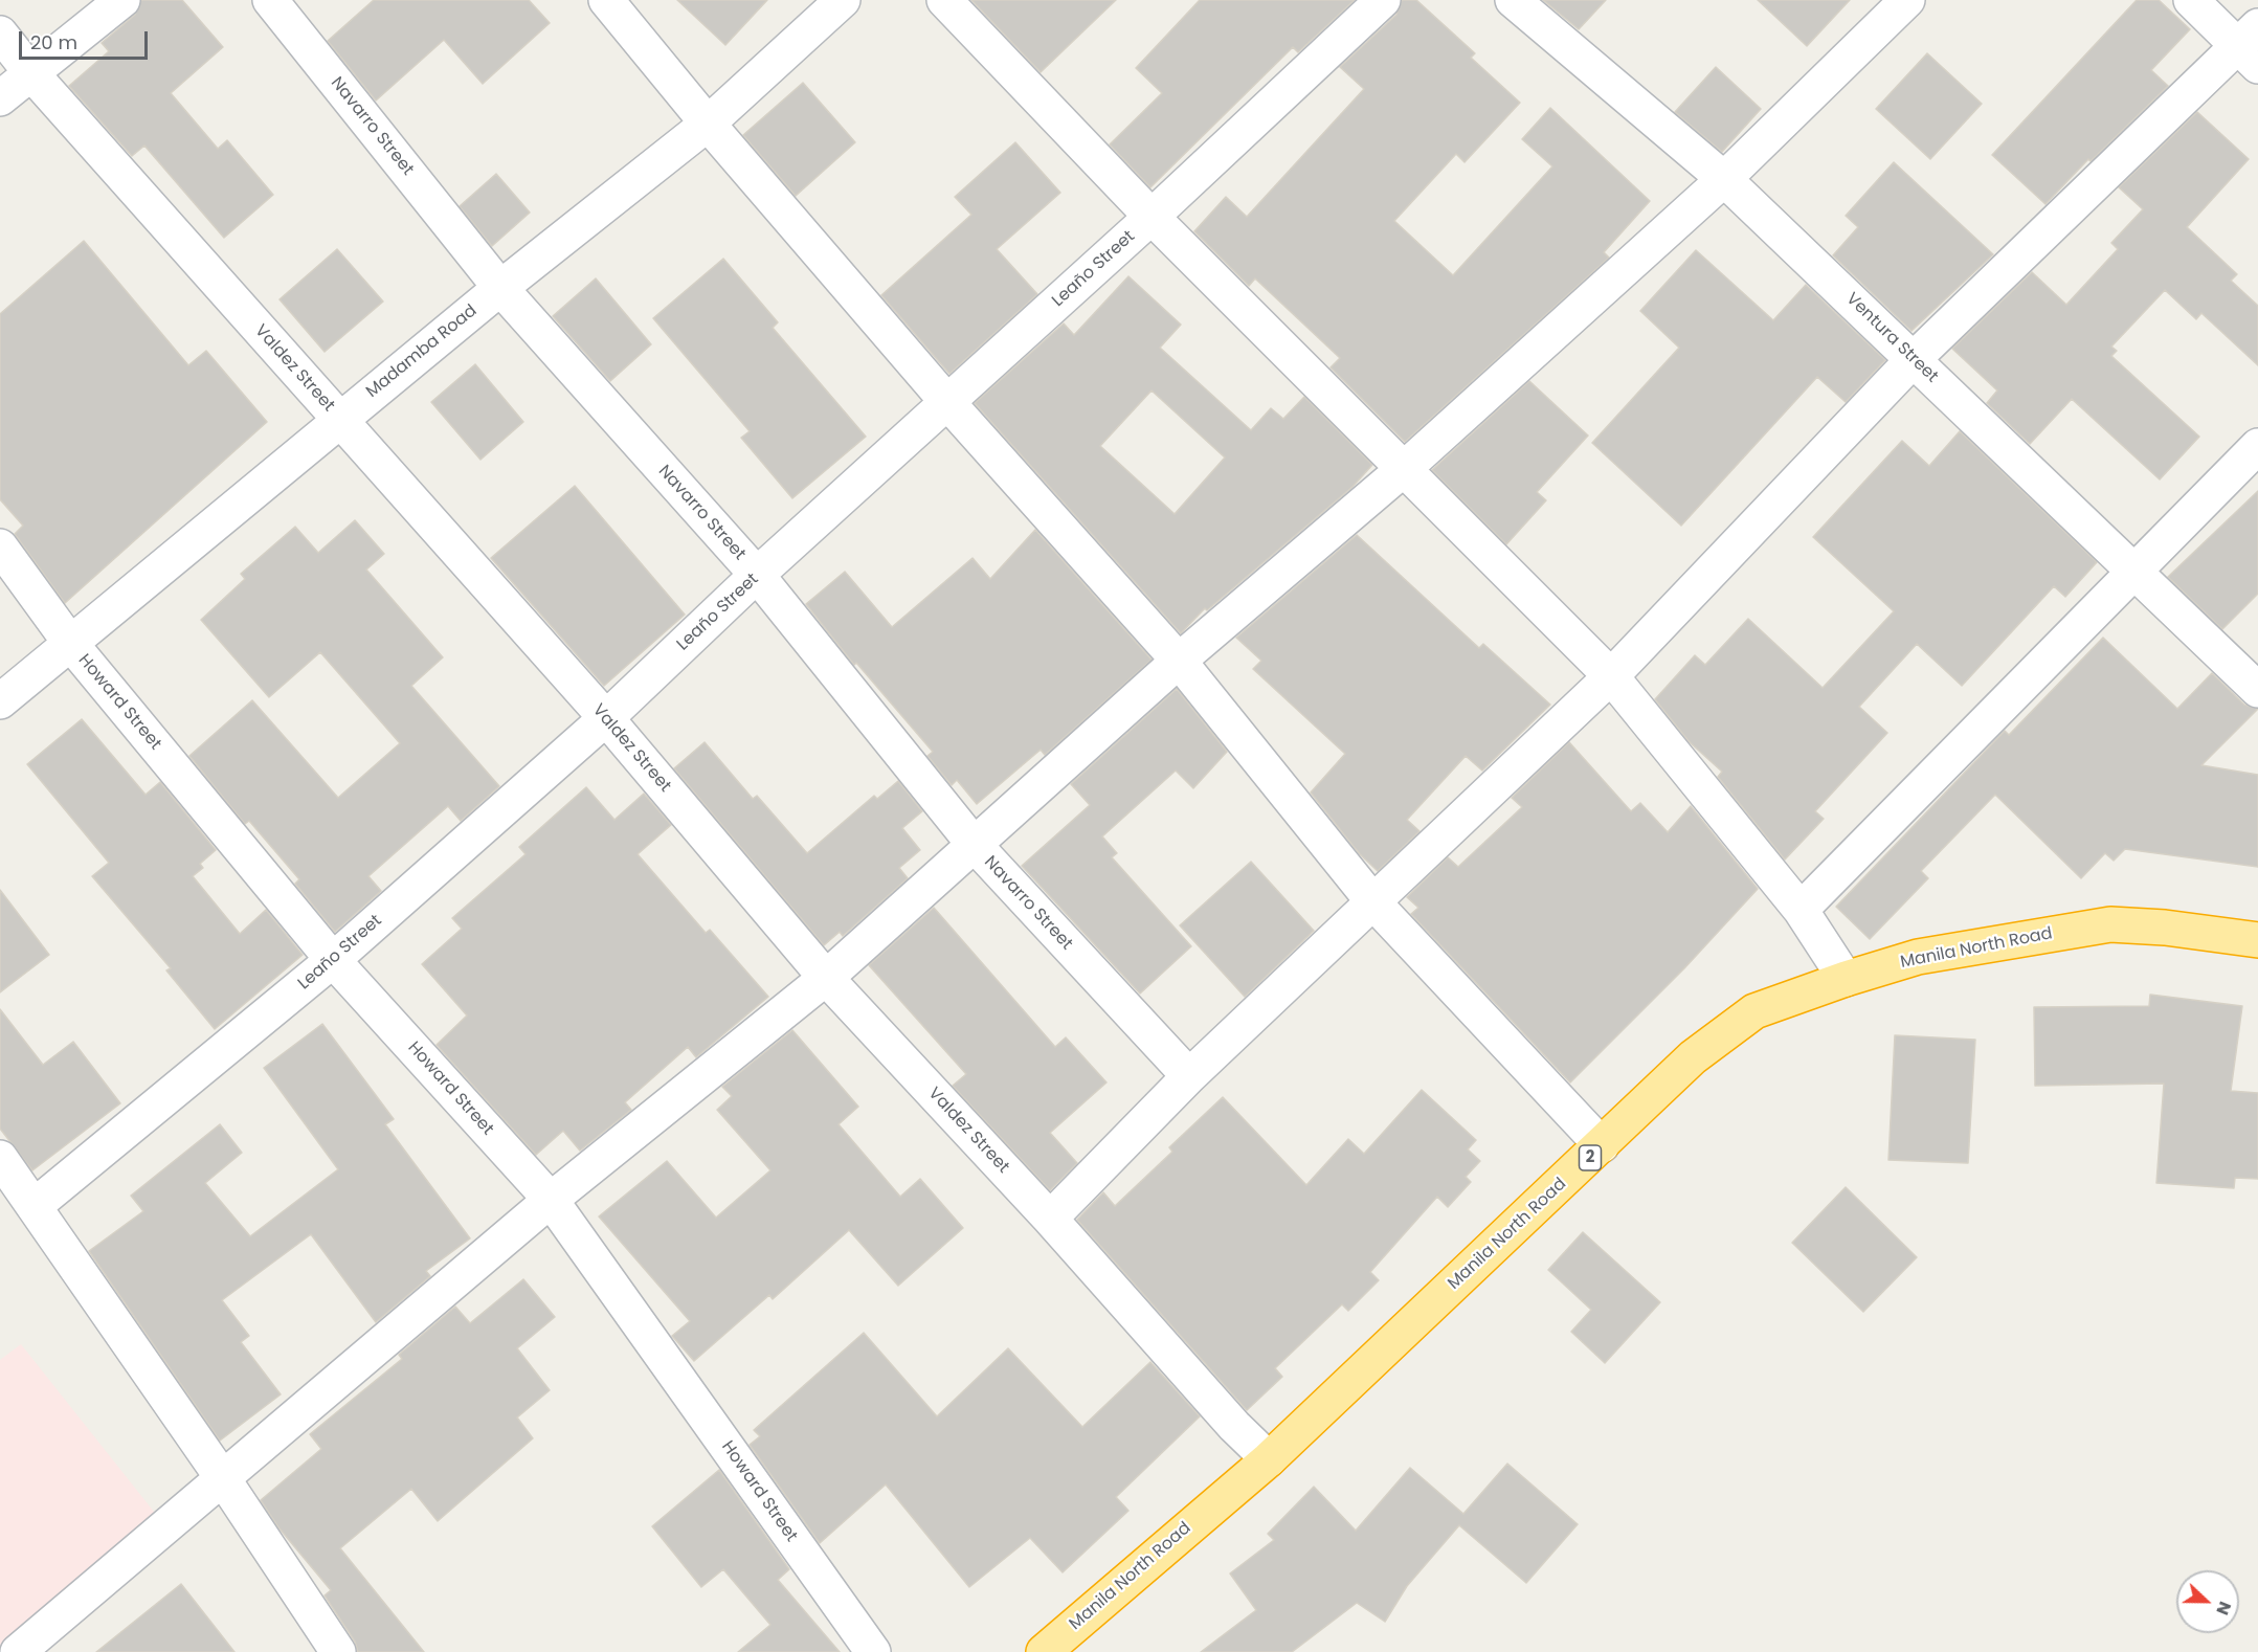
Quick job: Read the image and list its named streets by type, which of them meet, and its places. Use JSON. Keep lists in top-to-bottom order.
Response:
{
  "streets": {
    "highway": ["Manila North Road", "2"],
    "street": [
      "Navarro Street",
      "Leaño Street",
      "Ventura Street",
      "Madamba Road",
      "Valdez Street",
      "Howard Street"
    ]
  },
  "crossings": [
    ["Navarro Street", "Leaño Street"],
    ["Navarro Street", "Madamba Road"],
    ["Leaño Street", "Valdez Street"],
    ["Leaño Street", "Howard Street"],
    ["Madamba Road", "Valdez Street"],
    ["Madamba Road", "Howard Street"],
    ["Valdez Street", "Manila North Road"]
  ],
  "scale_bar": "20 m",
  "north": "right"
}
